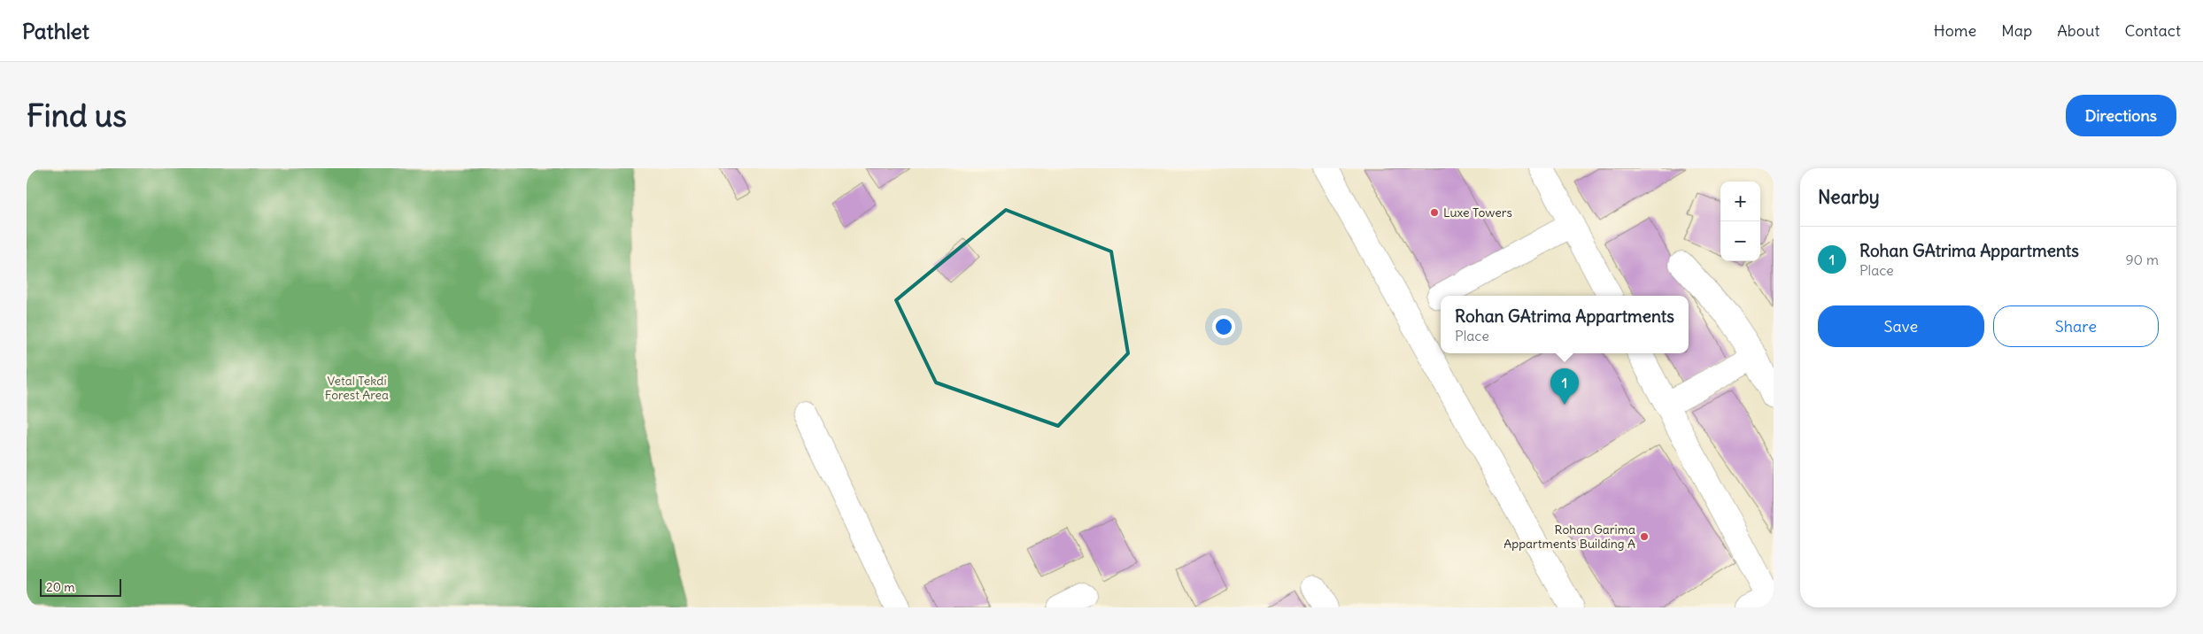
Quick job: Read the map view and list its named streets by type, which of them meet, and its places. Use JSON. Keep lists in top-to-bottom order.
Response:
{
  "parks": ["Vetal Tekdi Forest Area"],
  "places": ["Luxe Towers", "Rohan Garima Appartments Building A"],
  "scale_bar": "20 m",
  "page": {
    "header": "Pathlet",
    "nav": [
      "Home",
      "Map",
      "About",
      "Contact"
    ],
    "buttons": [
      "Directions",
      ["Save", "Share"]
    ],
    "title": "Find us",
    "heading": "Nearby",
    "map_buttons": ["+", "−"],
    "list": [
      {
        "mark": "1",
        "name": "Rohan GAtrima Appartments",
        "note": "Place",
        "value": "90 m"
      }
    ],
    "popup": ["Rohan GAtrima Appartments", "Place"],
    "pins": "1",
    "scale": "20 m"
  }
}
